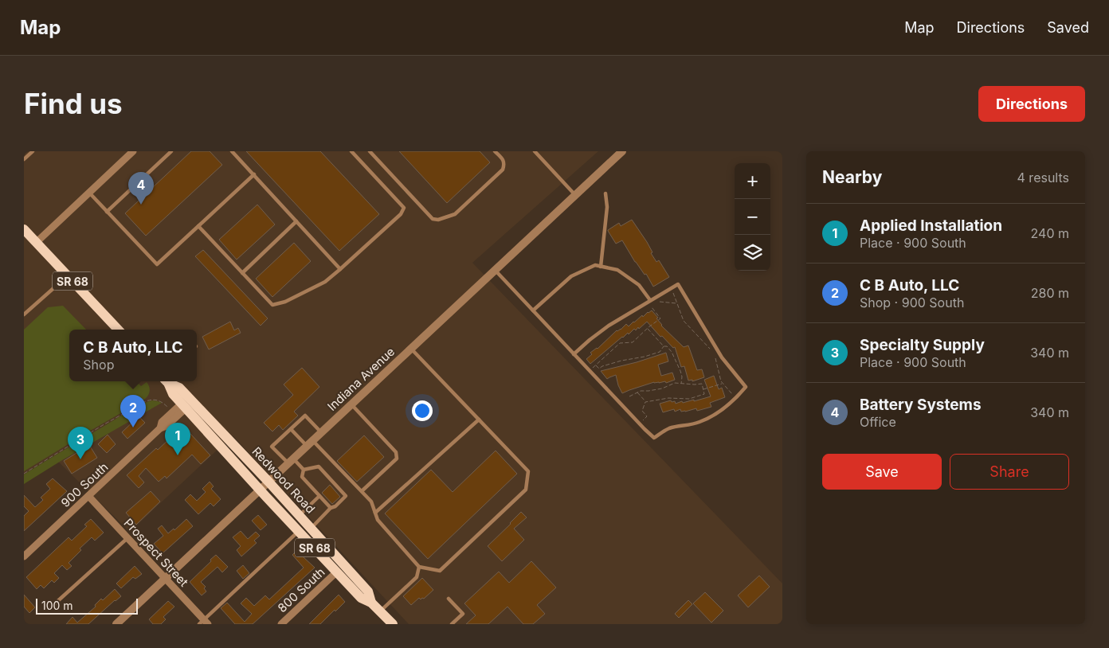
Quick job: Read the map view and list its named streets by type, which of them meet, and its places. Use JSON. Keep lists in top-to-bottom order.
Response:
{
  "streets": {
    "main road": ["SR 68", "Redwood Road"],
    "street": [
      "Indiana Avenue",
      "900 South",
      "Prospect Street",
      "800 South"
    ]
  },
  "crossings": [
    ["Indiana Avenue", "Redwood Road"],
    ["Indiana Avenue", "Prospect Street"],
    ["Redwood Road", "900 South"],
    ["Redwood Road", "800 South"],
    ["900 South", "Prospect Street"]
  ],
  "scale_bar": "100 m",
  "page": {
    "header": "Map",
    "nav": ["Map", "Directions", "Saved"],
    "buttons": [
      "Directions",
      ["Save", "Share"]
    ],
    "title": "Find us",
    "heading": ["Nearby", "4 results"],
    "map_buttons": ["+", "−"],
    "pins": [
      "4",
      "2",
      "1",
      "3"
    ],
    "list": [
      {
        "mark": "1",
        "name": "Applied Installation",
        "note": "Place · 900 South",
        "value": "240 m"
      },
      {
        "mark": "2",
        "name": "C B Auto, LLC",
        "note": "Shop · 900 South",
        "value": "280 m"
      },
      {
        "mark": "3",
        "name": "Specialty Supply",
        "note": "Place · 900 South",
        "value": "340 m"
      },
      {
        "mark": "4",
        "name": "Battery Systems",
        "note": "Office",
        "value": "340 m"
      }
    ],
    "popup": ["C B Auto, LLC", "Shop"],
    "scale": "100 m"
  }
}
